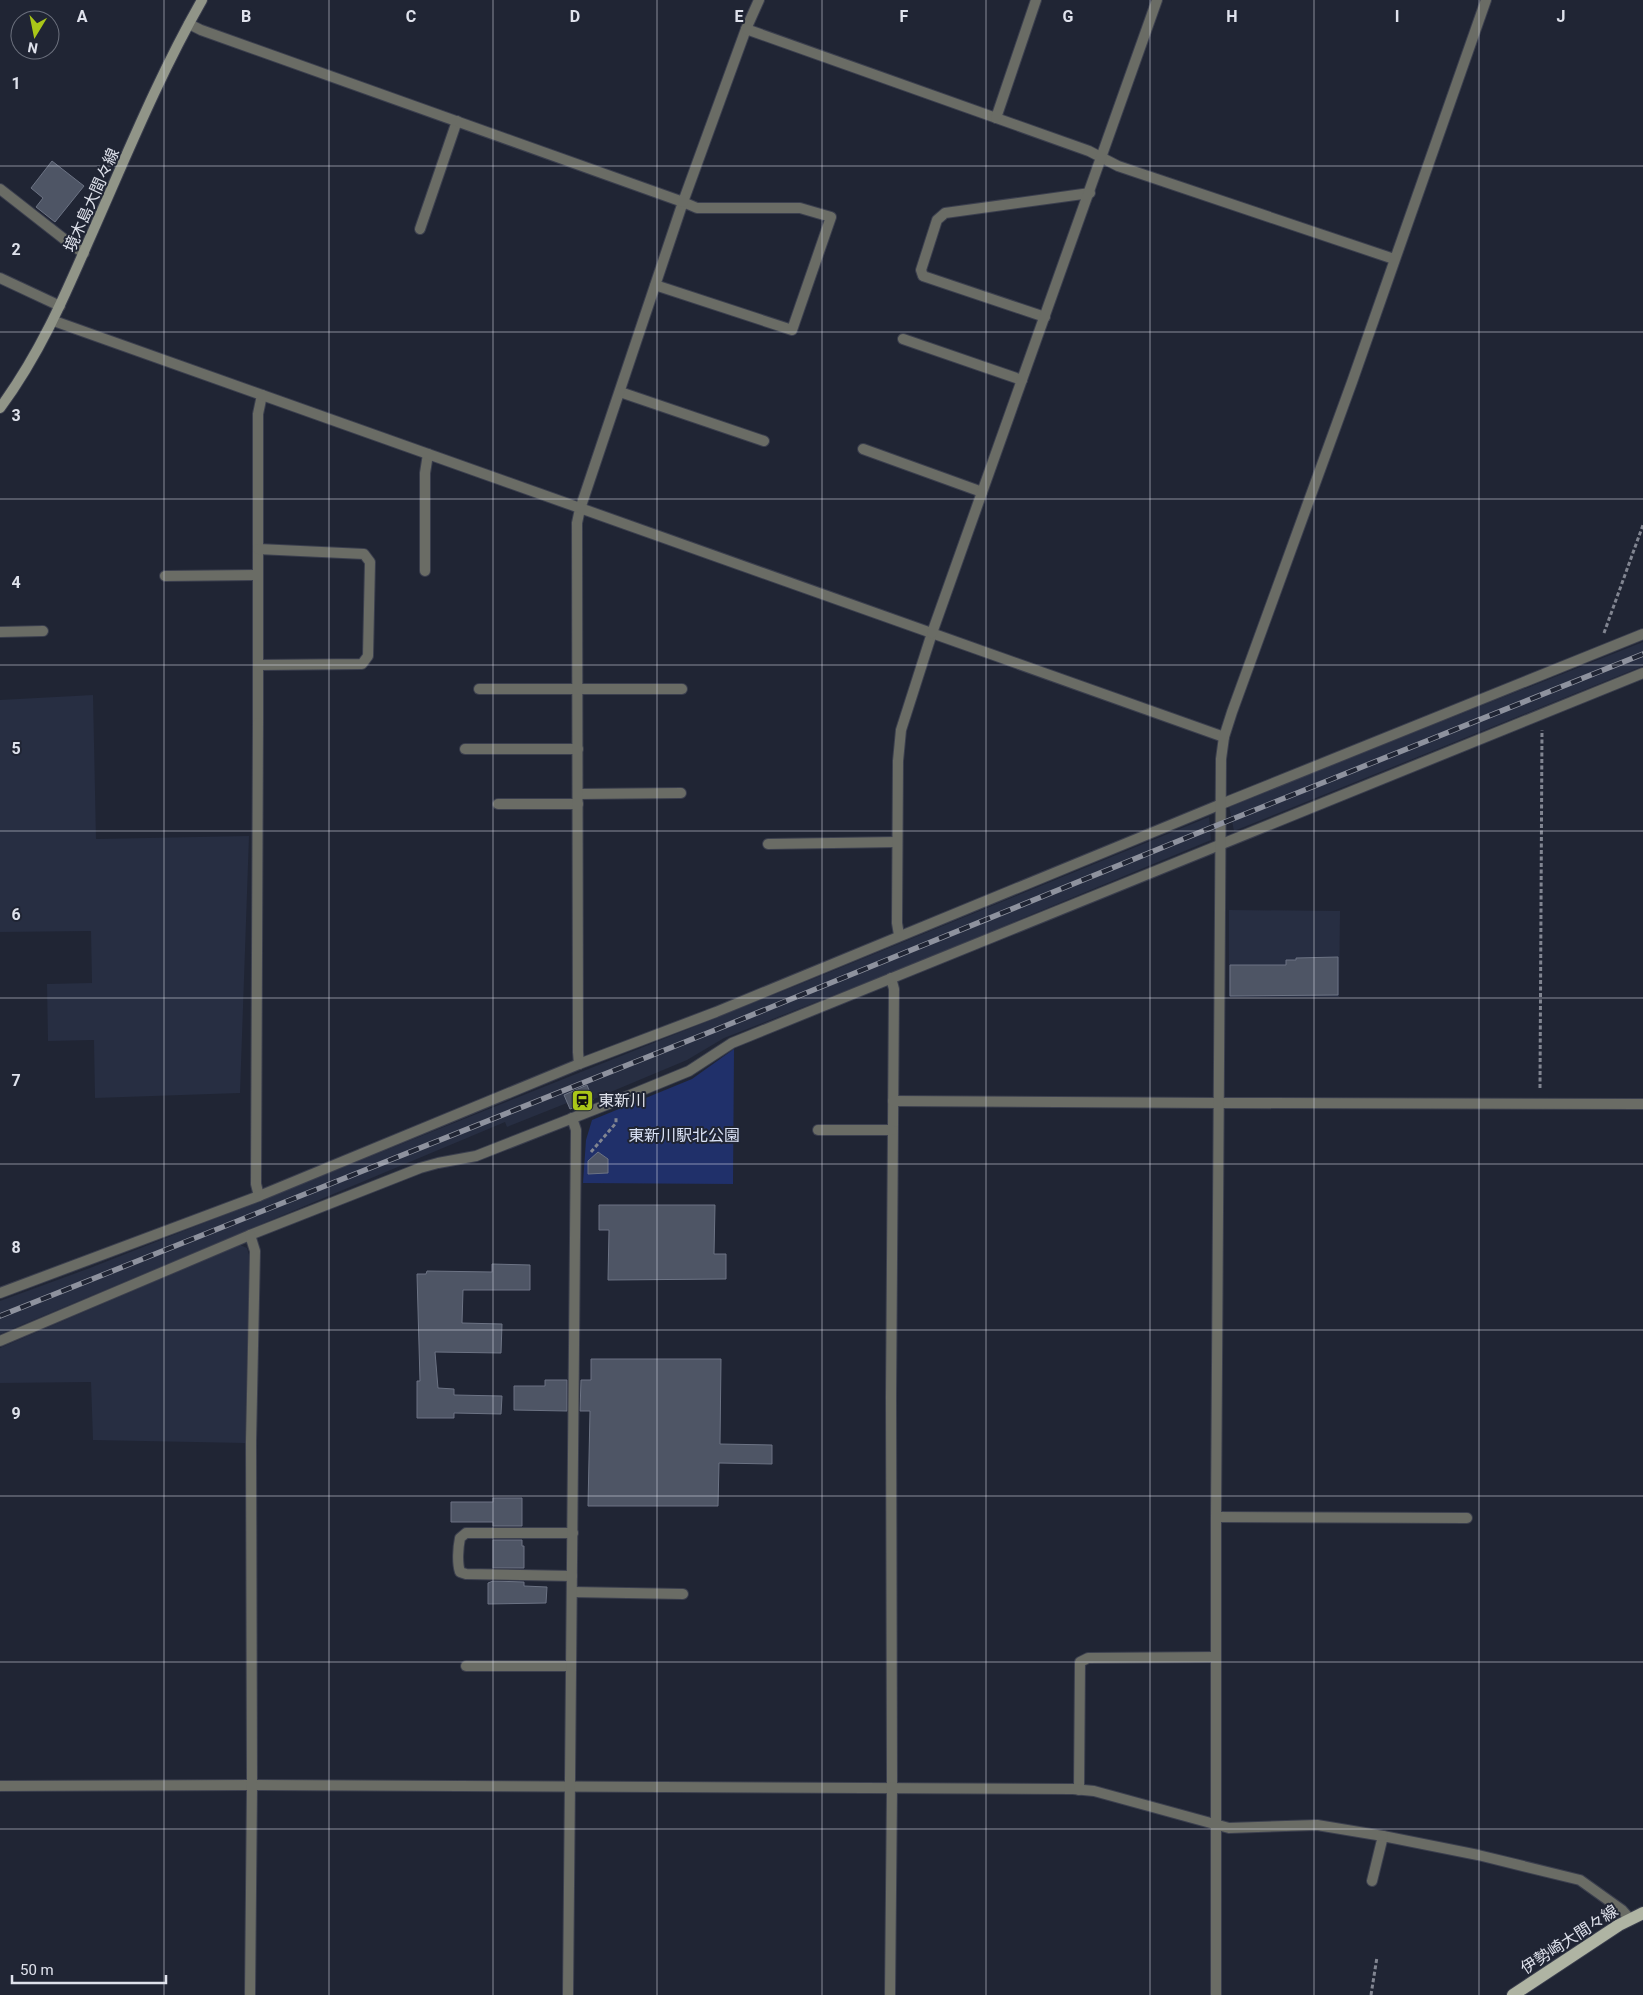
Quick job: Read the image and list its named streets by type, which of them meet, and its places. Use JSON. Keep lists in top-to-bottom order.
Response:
{
  "streets": {
    "main road": ["境木島大間々線", "伊勢崎大間々線"]
  },
  "parks": ["東新川駅北公園"],
  "places": {
    "station": ["東新川"]
  },
  "scale_bar": "50 m",
  "north": "bottom",
  "grid": {
    "columns": [
      "A",
      "B",
      "C",
      "D",
      "E",
      "F",
      "G",
      "H",
      "I",
      "J"
    ],
    "rows": [
      "1",
      "2",
      "3",
      "4",
      "5",
      "6",
      "7",
      "8",
      "9"
    ]
  }
}
